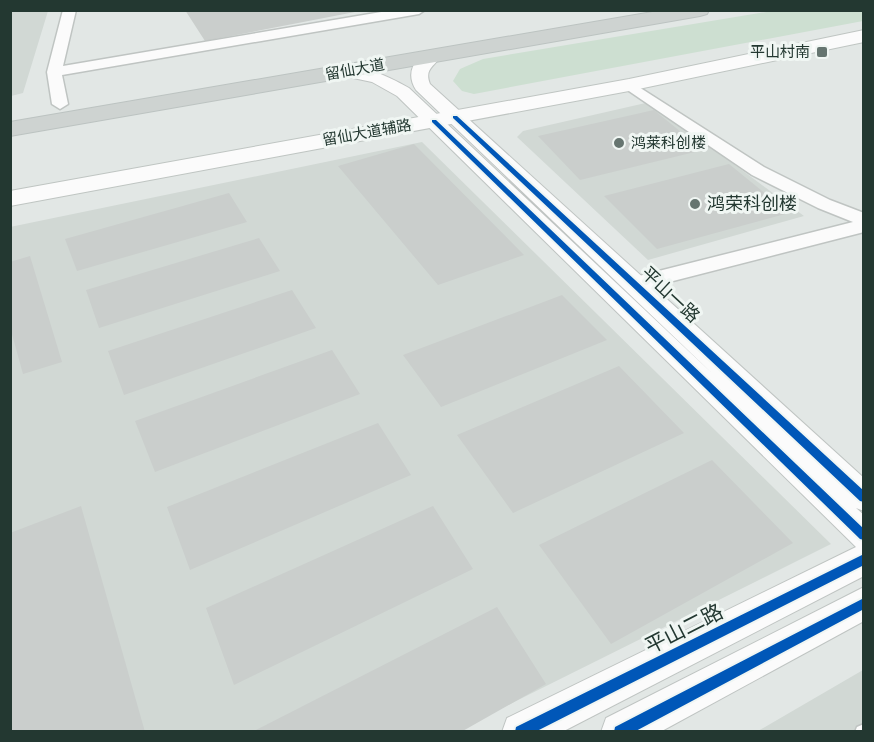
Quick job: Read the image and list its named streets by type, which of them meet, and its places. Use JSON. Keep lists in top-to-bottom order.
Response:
{
  "streets": {
    "main road": ["留仙大道", "留仙大道辅路"],
    "street": ["平山一路", "平山二路"]
  },
  "crossings": [
    ["留仙大道", "平山一路"],
    ["留仙大道辅路", "平山一路"]
  ],
  "places": {
    "transit": ["平山村南"],
    "other": ["鸿莱科创楼", "鸿荣科创楼"]
  }
}
